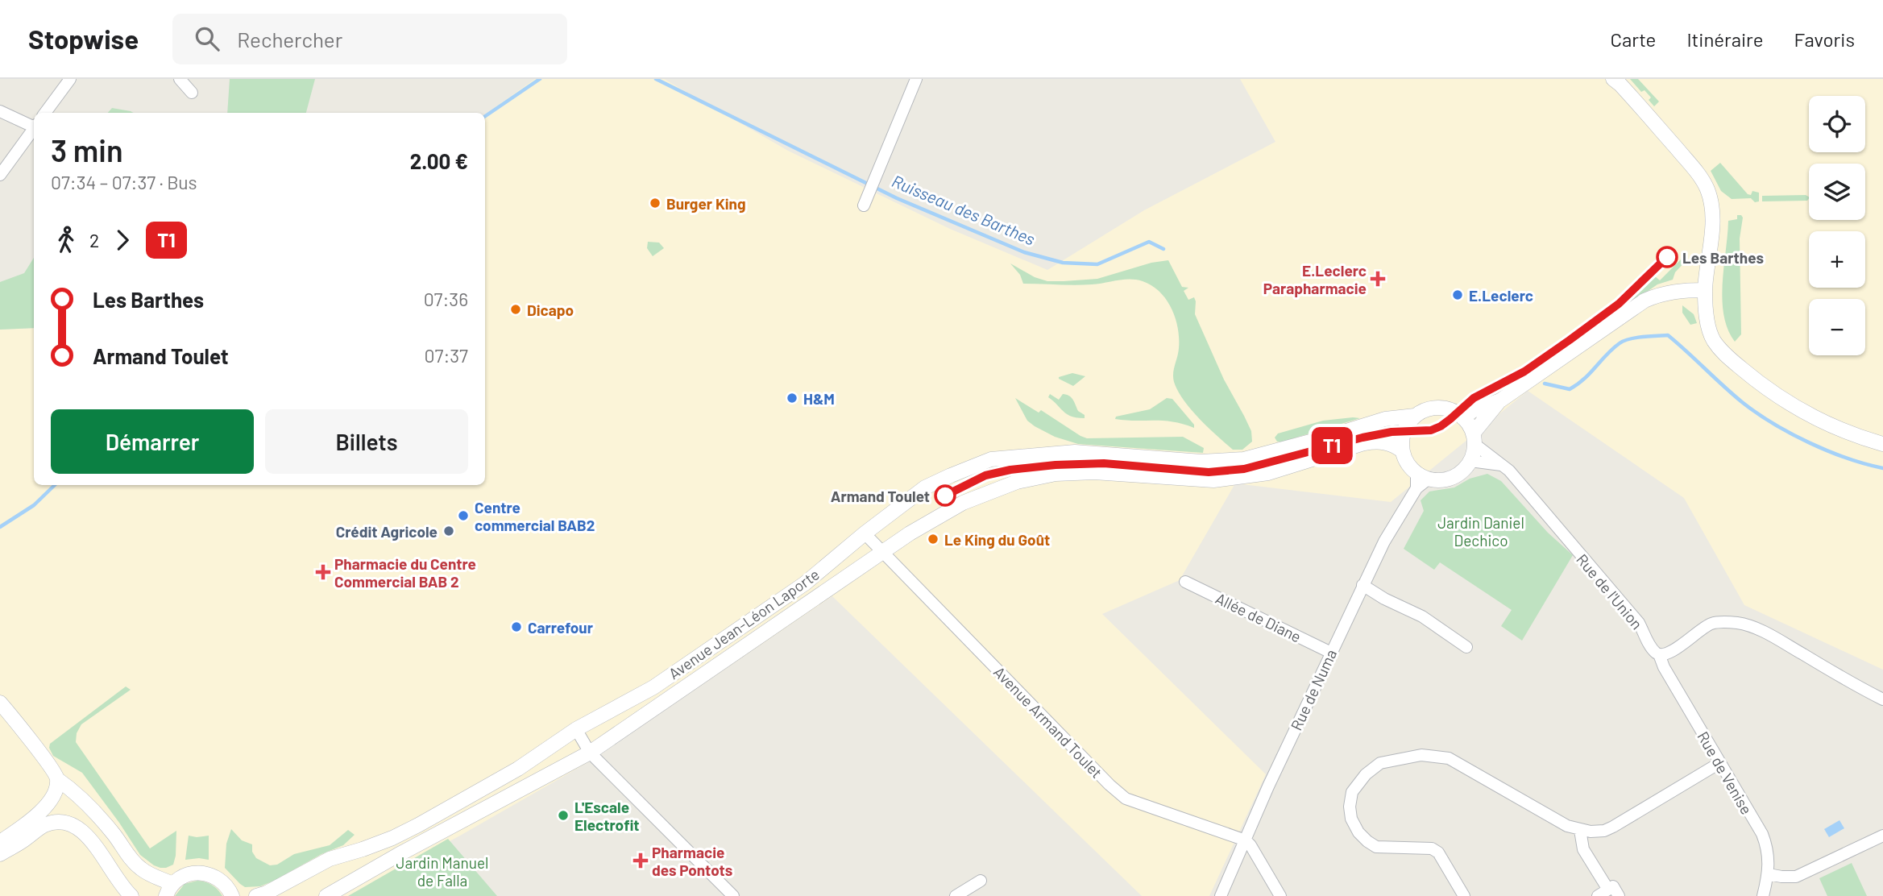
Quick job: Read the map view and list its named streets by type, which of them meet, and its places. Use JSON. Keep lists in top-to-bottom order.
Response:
{
  "streets": {
    "street": [
      "Rue de l'Union",
      "Allée de Diane",
      "Avenue Jean-Léon Laporte",
      "Rue de Numa",
      "Avenue Armand Toulet",
      "Rue de Venise"
    ]
  },
  "crossings": [
    ["Rue de l'Union", "Avenue Jean-Léon Laporte"],
    ["Rue de l'Union", "Rue de Numa"],
    ["Rue de l'Union", "Rue de Venise"],
    ["Allée de Diane", "Rue de Numa"],
    ["Avenue Jean-Léon Laporte", "Rue de Numa"],
    ["Avenue Jean-Léon Laporte", "Avenue Armand Toulet"],
    ["Rue de Numa", "Avenue Armand Toulet"]
  ],
  "water": ["Ruisseau des Barthes"],
  "parks": ["Jardin Daniel Dechico", "Jardin Manuel de Falla"],
  "places": {
    "other": [
      "Burger King",
      "Les Barthes",
      "E.Leclerc",
      "Dicapo",
      "H&M",
      "Armand Toulet",
      "Centre commercial BAB2",
      "Crédit Agricole",
      "Le King du Goût",
      "Carrefour",
      "L'Escale Electrofit"
    ],
    "health": ["E.Leclerc Parapharmacie", "Pharmacie du Centre Commercial BAB 2", "Pharmacie des Pontots"]
  },
  "lines": ["bus line T1"],
  "page": {
    "header": "Stopwise",
    "search": "Rechercher",
    "nav": ["Carte", "Itinéraire", "Favoris"],
    "on_map": "T1",
    "map_buttons": ["+", "−"],
    "heading": ["3 min", "07:34 – 07:37 · Bus", "2.00 €"],
    "legs": ["2", "T1"],
    "list": [
      {
        "name": "Les Barthes",
        "value": "07:36"
      },
      {
        "name": "Armand Toulet",
        "value": "07:37"
      }
    ],
    "buttons": ["Démarrer", "Billets"]
  }
}
